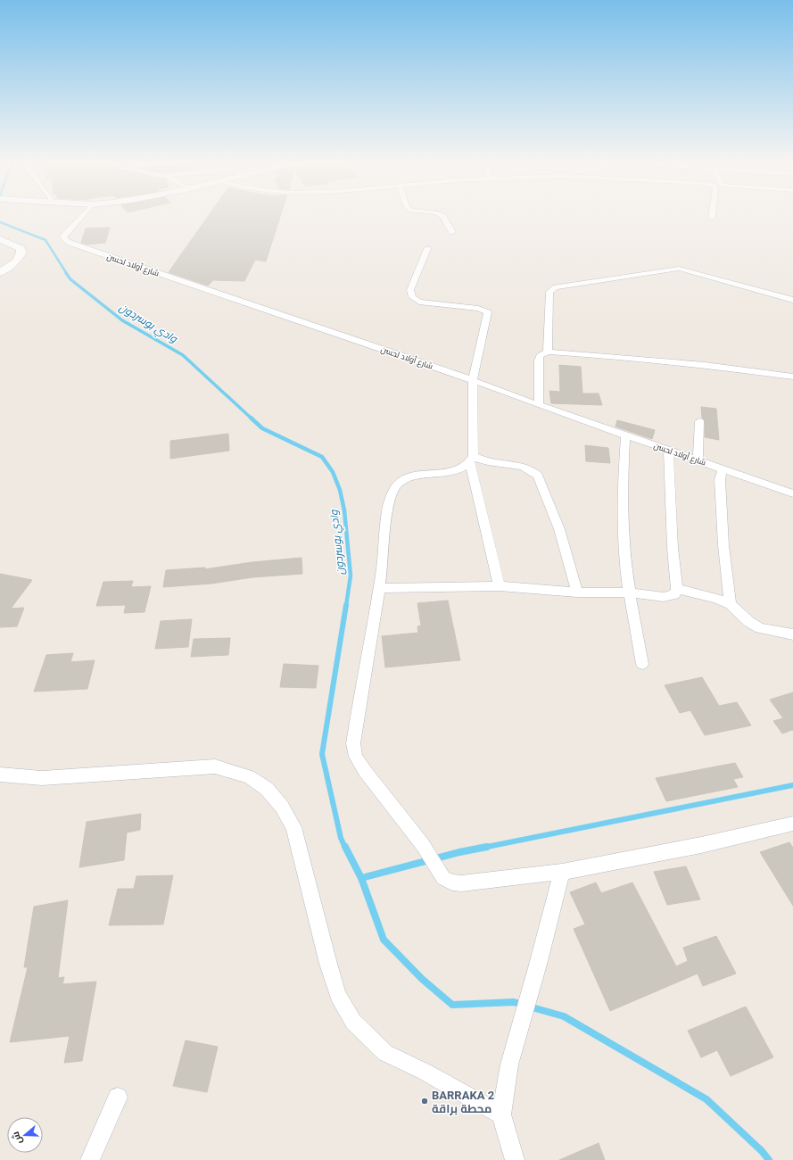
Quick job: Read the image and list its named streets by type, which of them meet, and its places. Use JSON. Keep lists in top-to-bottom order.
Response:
{
  "streets": {
    "street": ["شارع أولاد لحسن"]
  },
  "water": ["وادي بوسردون"],
  "places": ["BARRAKA 2 محطة براقة"],
  "north": "left"
}
